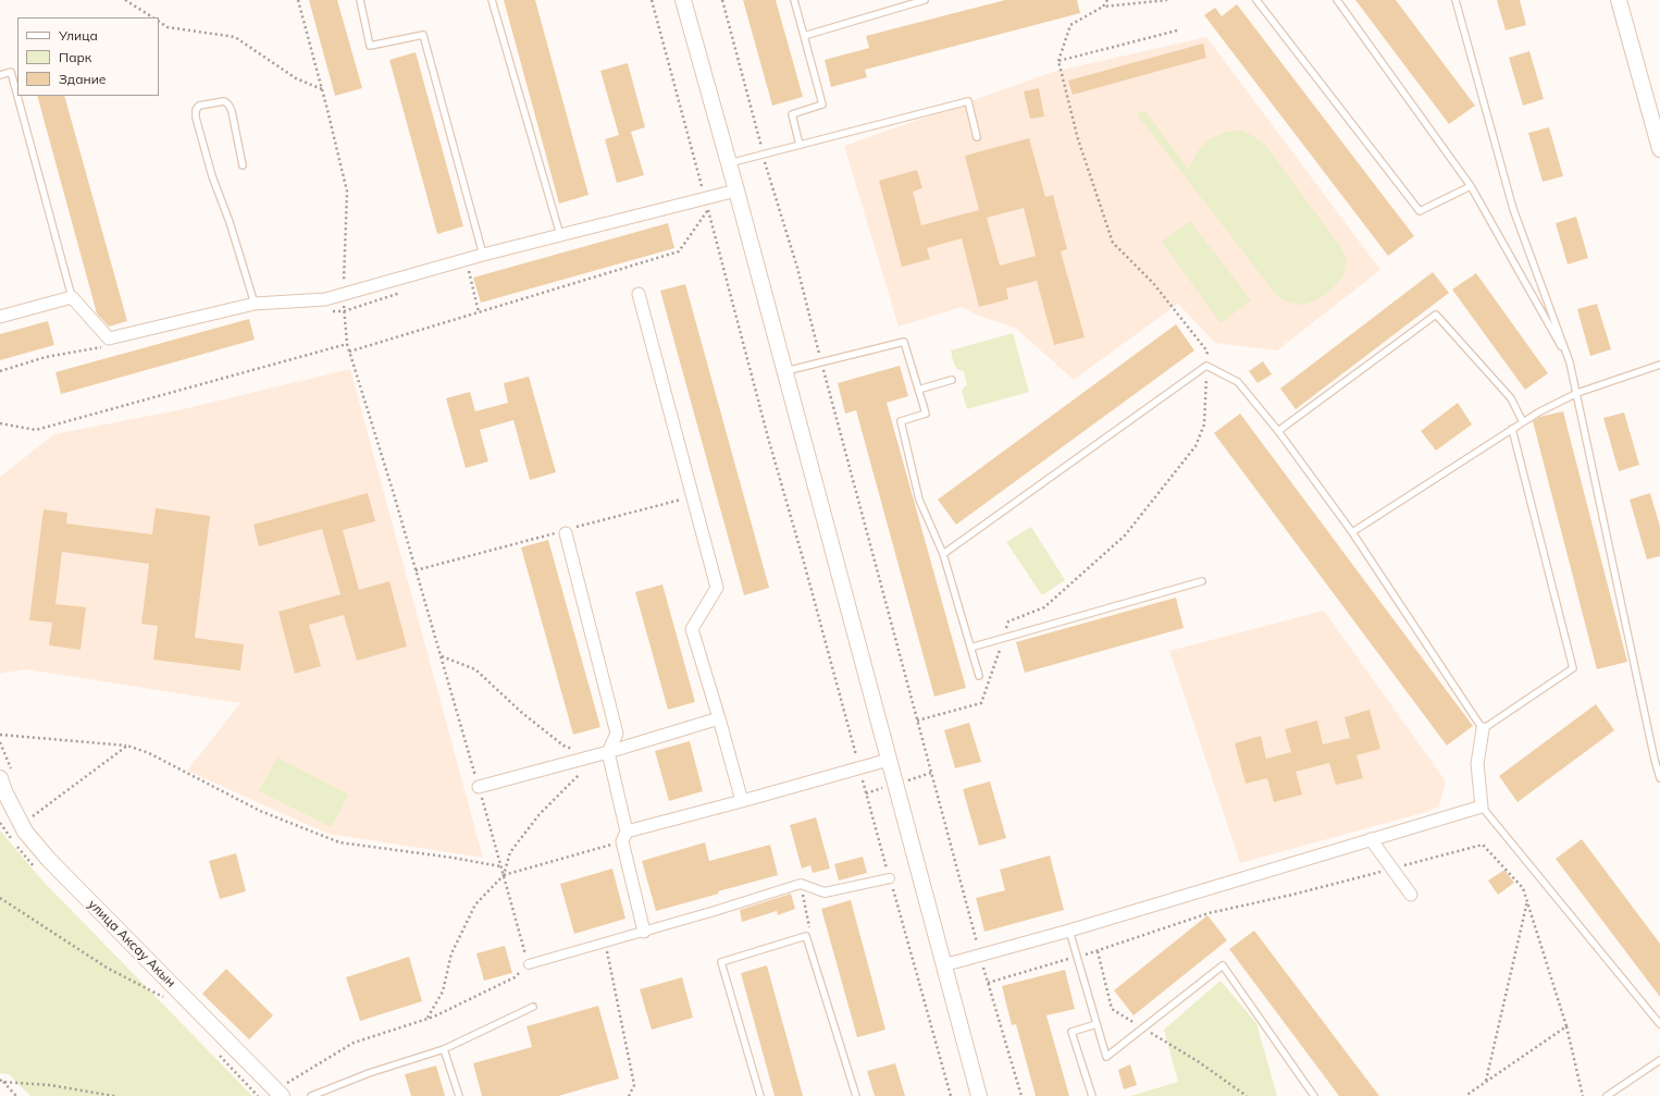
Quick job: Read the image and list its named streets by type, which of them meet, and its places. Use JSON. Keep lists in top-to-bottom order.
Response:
{
  "streets": {
    "street": ["улица Аксау Акын"]
  },
  "legend": ["Улица", "Парк", "Здание"]
}
